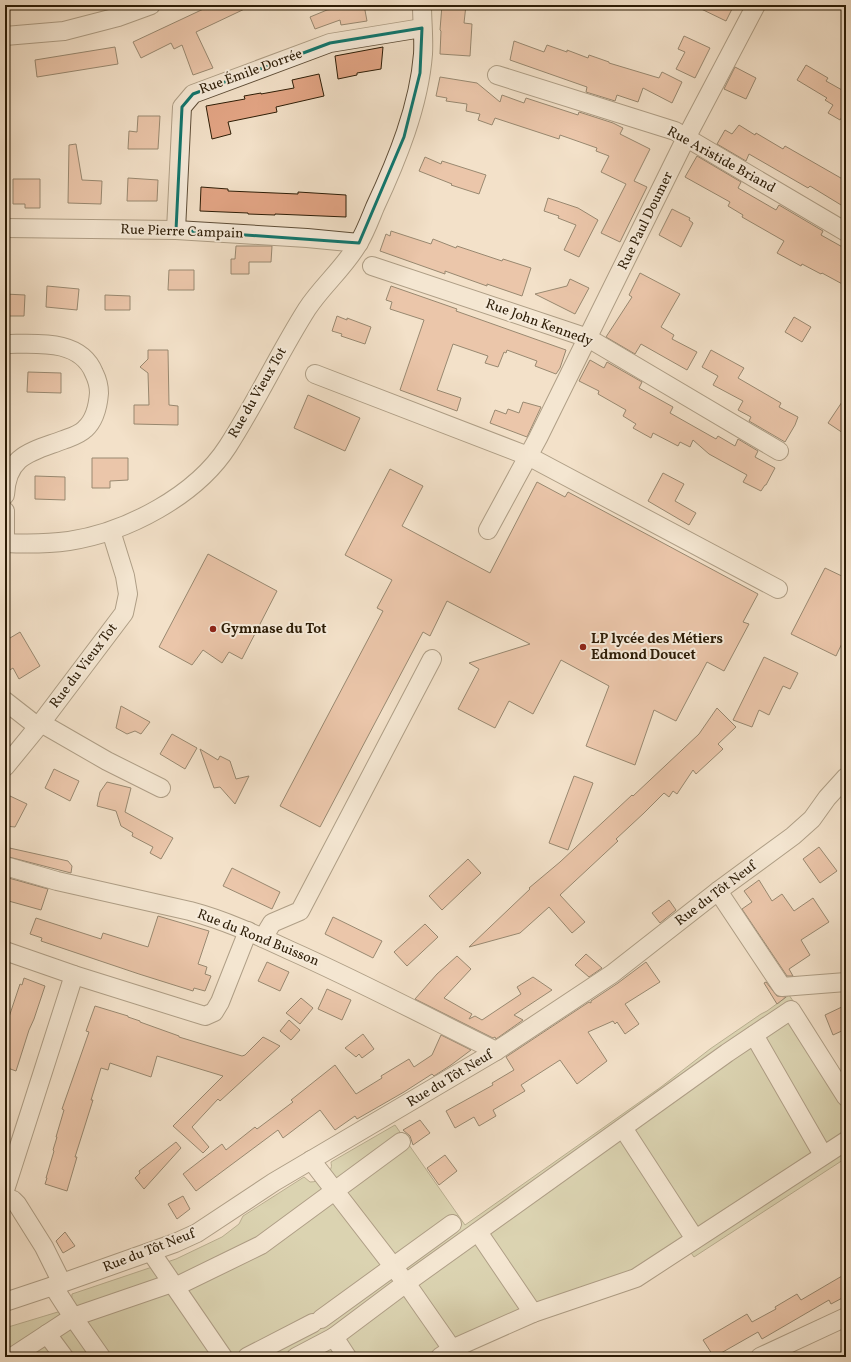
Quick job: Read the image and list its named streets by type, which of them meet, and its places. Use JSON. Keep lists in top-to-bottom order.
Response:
{
  "streets": {
    "street": [
      "Rue Émile Dorrée",
      "Rue Aristide Briand",
      "Rue Paul Doumer",
      "Rue Pierre Campain",
      "Rue John Kennedy",
      "Rue du Vieux Tot",
      "Rue du Tôt Neuf",
      "Rue du Rond Buisson"
    ]
  },
  "crossings": [
    ["Rue Émile Dorrée", "Rue Pierre Campain"],
    ["Rue Émile Dorrée", "Rue du Vieux Tot"],
    ["Rue Aristide Briand", "Rue Paul Doumer"],
    ["Rue Paul Doumer", "Rue John Kennedy"],
    ["Rue Pierre Campain", "Rue du Vieux Tot"],
    ["Rue du Tôt Neuf", "Rue du Rond Buisson"]
  ],
  "places": ["Gymnase du Tot", "LP lycée des Métiers Edmond Doucet"]
}
